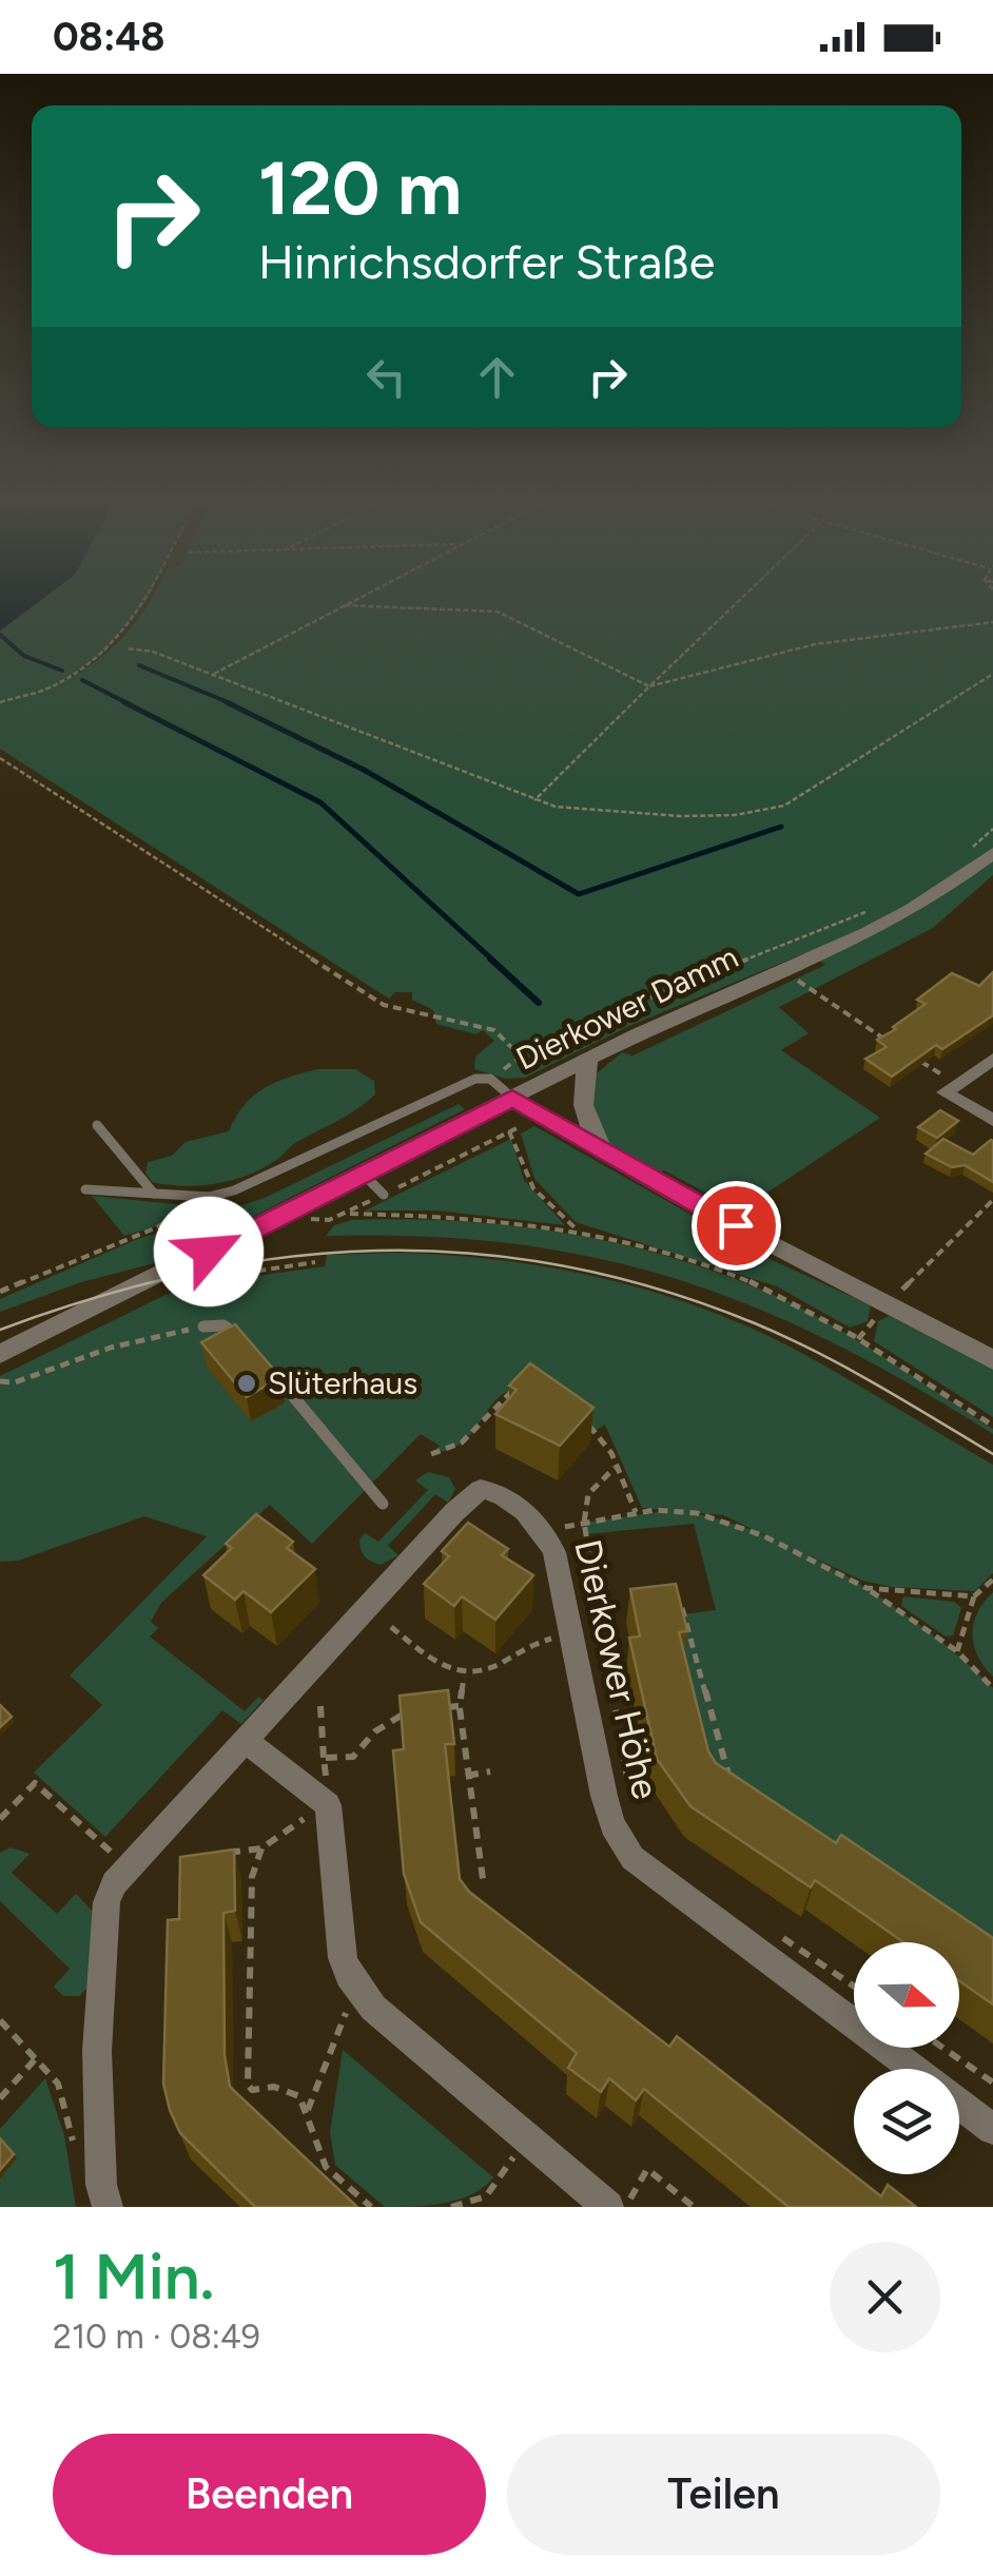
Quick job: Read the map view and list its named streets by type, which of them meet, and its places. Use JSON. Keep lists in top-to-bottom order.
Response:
{
  "streets": {
    "street": ["Dierkower Damm", "Dierkower Höhe"]
  },
  "places": ["Slüterhaus"],
  "north": "right",
  "page": {
    "status": "08:48",
    "turn": ["120 m", "Hinrichsdorfer Straße"],
    "heading": ["1 Min.", "210 m · 08:49"],
    "buttons": ["Beenden", "Teilen"]
  }
}
